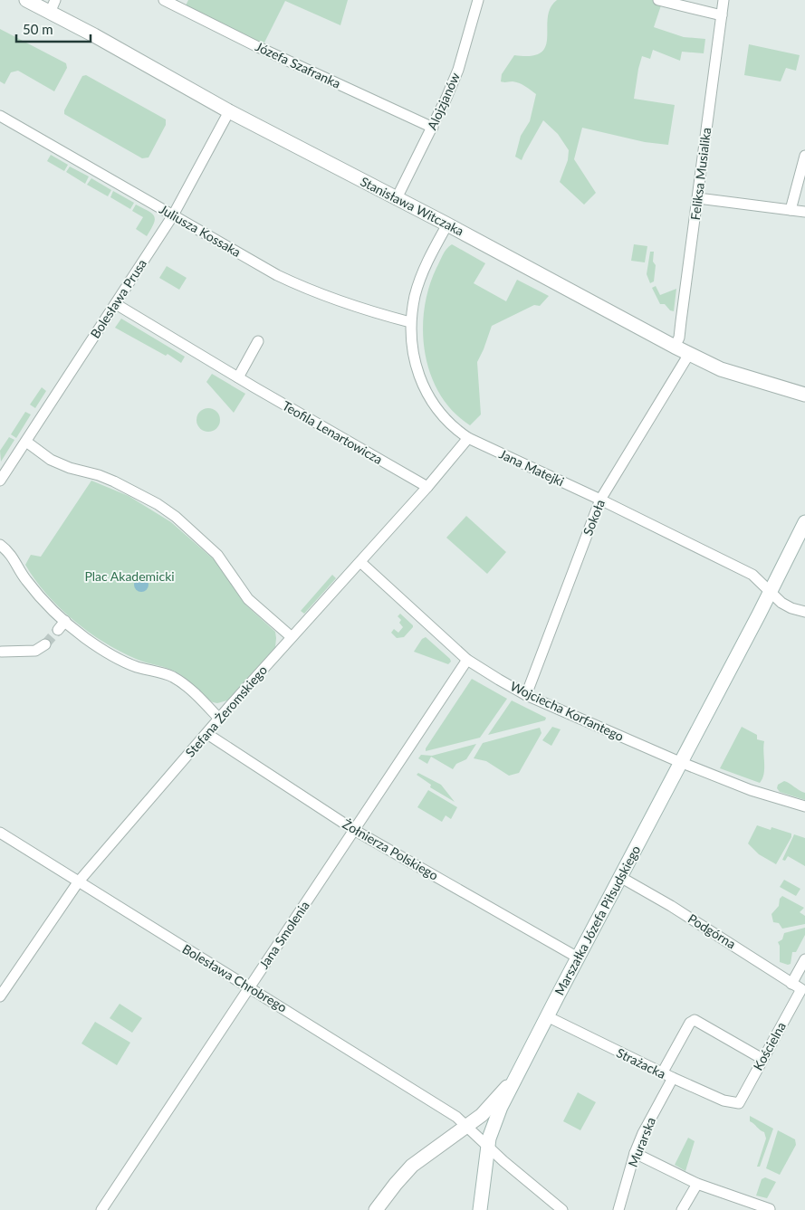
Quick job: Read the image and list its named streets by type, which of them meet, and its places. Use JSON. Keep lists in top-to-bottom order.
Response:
{
  "streets": {
    "street": [
      "Józefa Szafranka",
      "Alojzjanów",
      "Feliksa Musialika",
      "Stanisława Witczaka",
      "Juliusza Kossaka",
      "Bolesława Prusa",
      "Teofila Lenartowicza",
      "Jana Matejki",
      "Sokoła",
      "Stefana Żeromskiego",
      "Wojciecha Korfantego",
      "Żołnierza Polskiego",
      "Marszałka Józefa Piłsudskiego",
      "Podgórna",
      "Jana Smolenia",
      "Bolesława Chrobrego",
      "Kościelna",
      "Strażacka",
      "Murarska"
    ]
  },
  "crossings": [
    ["Józefa Szafranka", "Alojzjanów"],
    ["Alojzjanów", "Stanisława Witczaka"],
    ["Feliksa Musialika", "Stanisława Witczaka"],
    ["Stanisława Witczaka", "Bolesława Prusa"],
    ["Stanisława Witczaka", "Jana Matejki"],
    ["Stanisława Witczaka", "Sokoła"],
    ["Juliusza Kossaka", "Bolesława Prusa"],
    ["Juliusza Kossaka", "Jana Matejki"],
    ["Bolesława Prusa", "Teofila Lenartowicza"],
    ["Teofila Lenartowicza", "Stefana Żeromskiego"],
    ["Jana Matejki", "Sokoła"],
    ["Jana Matejki", "Stefana Żeromskiego"],
    ["Jana Matejki", "Marszałka Józefa Piłsudskiego"],
    ["Sokoła", "Wojciecha Korfantego"],
    ["Stefana Żeromskiego", "Wojciecha Korfantego"],
    ["Stefana Żeromskiego", "Żołnierza Polskiego"],
    ["Stefana Żeromskiego", "Bolesława Chrobrego"],
    ["Wojciecha Korfantego", "Marszałka Józefa Piłsudskiego"],
    ["Wojciecha Korfantego", "Jana Smolenia"],
    ["Żołnierza Polskiego", "Marszałka Józefa Piłsudskiego"],
    ["Żołnierza Polskiego", "Jana Smolenia"],
    ["Marszałka Józefa Piłsudskiego", "Podgórna"],
    ["Marszałka Józefa Piłsudskiego", "Bolesława Chrobrego"],
    ["Marszałka Józefa Piłsudskiego", "Strażacka"],
    ["Podgórna", "Kościelna"],
    ["Jana Smolenia", "Bolesława Chrobrego"],
    ["Kościelna", "Strażacka"],
    ["Strażacka", "Murarska"]
  ],
  "parks": ["Plac Akademicki"],
  "scale_bar": "50 m"
}
